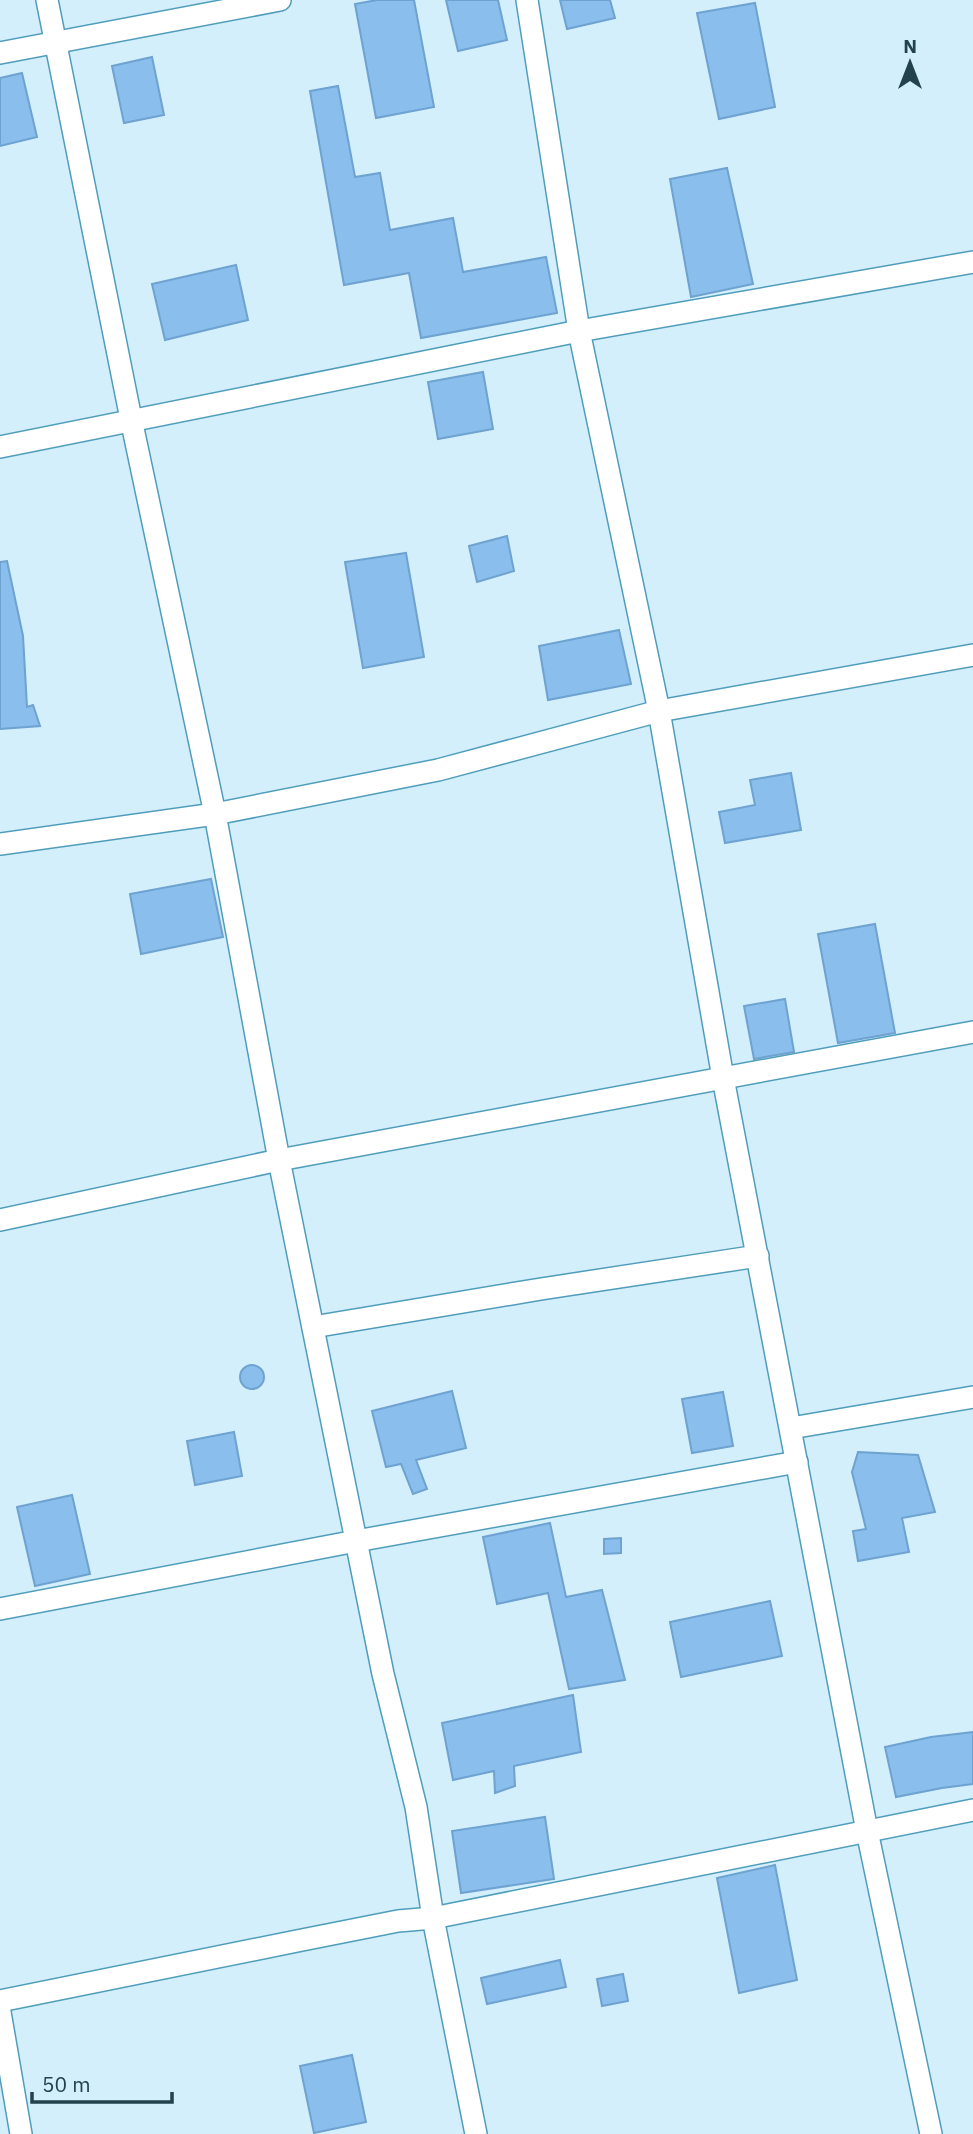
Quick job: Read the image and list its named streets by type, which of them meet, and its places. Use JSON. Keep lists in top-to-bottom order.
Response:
{
  "scale_bar": "50 m",
  "north": "top"
}
